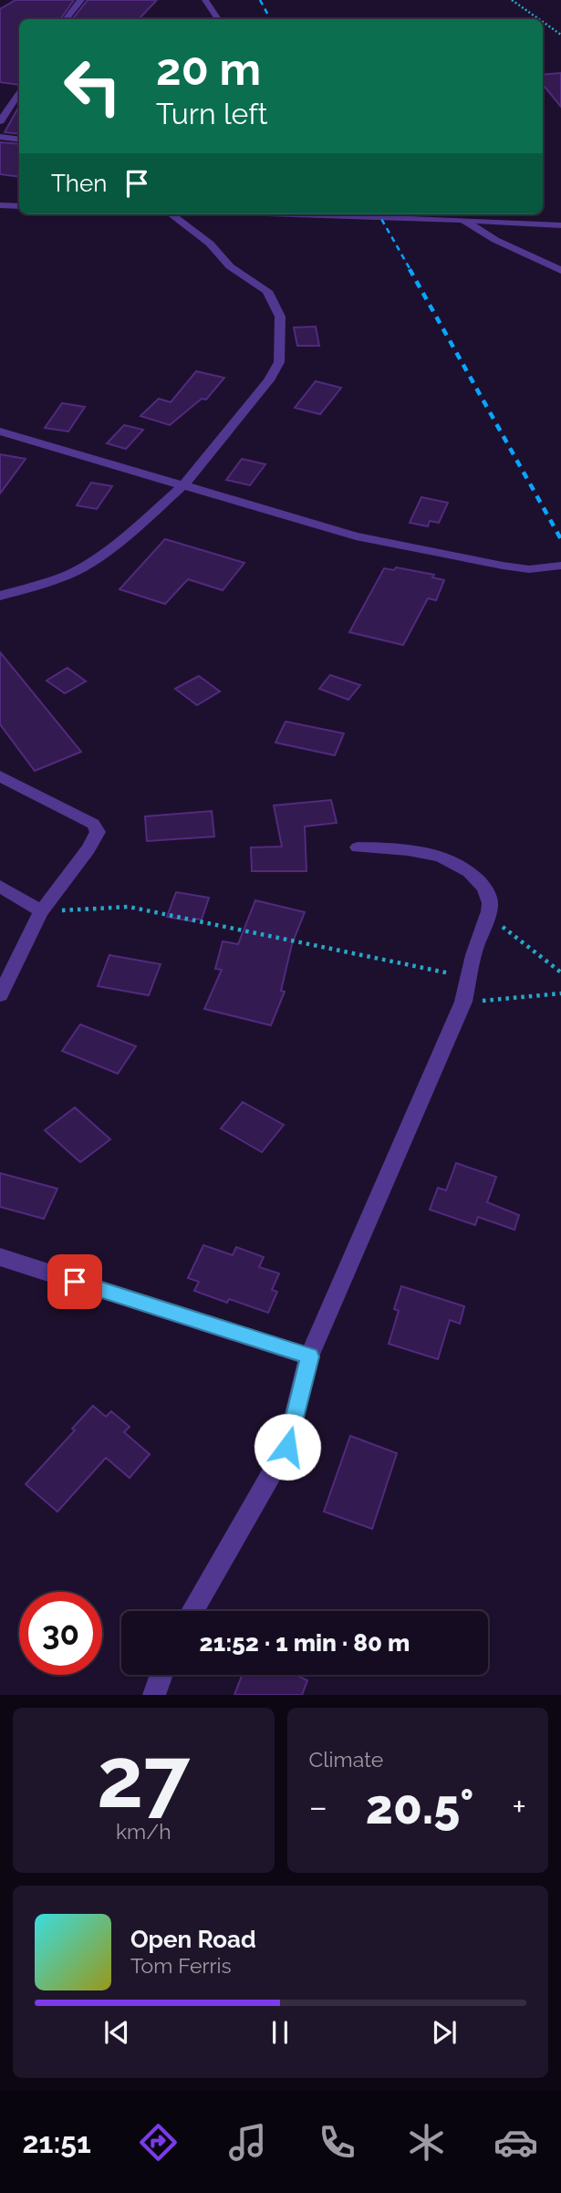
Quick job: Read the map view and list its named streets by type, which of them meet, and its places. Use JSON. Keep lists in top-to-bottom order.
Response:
{
  "page": {
    "turn": ["20 m", "Turn left"],
    "then": "Then",
    "limit": "30",
    "trip": "21:52 · 1 min · 80 m",
    "tile": [
      ["27", "km/h"],
      "Climate"
    ],
    "heat": ["−", "20.5°", "+"],
    "song": ["Open Road", "Tom Ferris"],
    "tabs": "21:51"
  }
}
